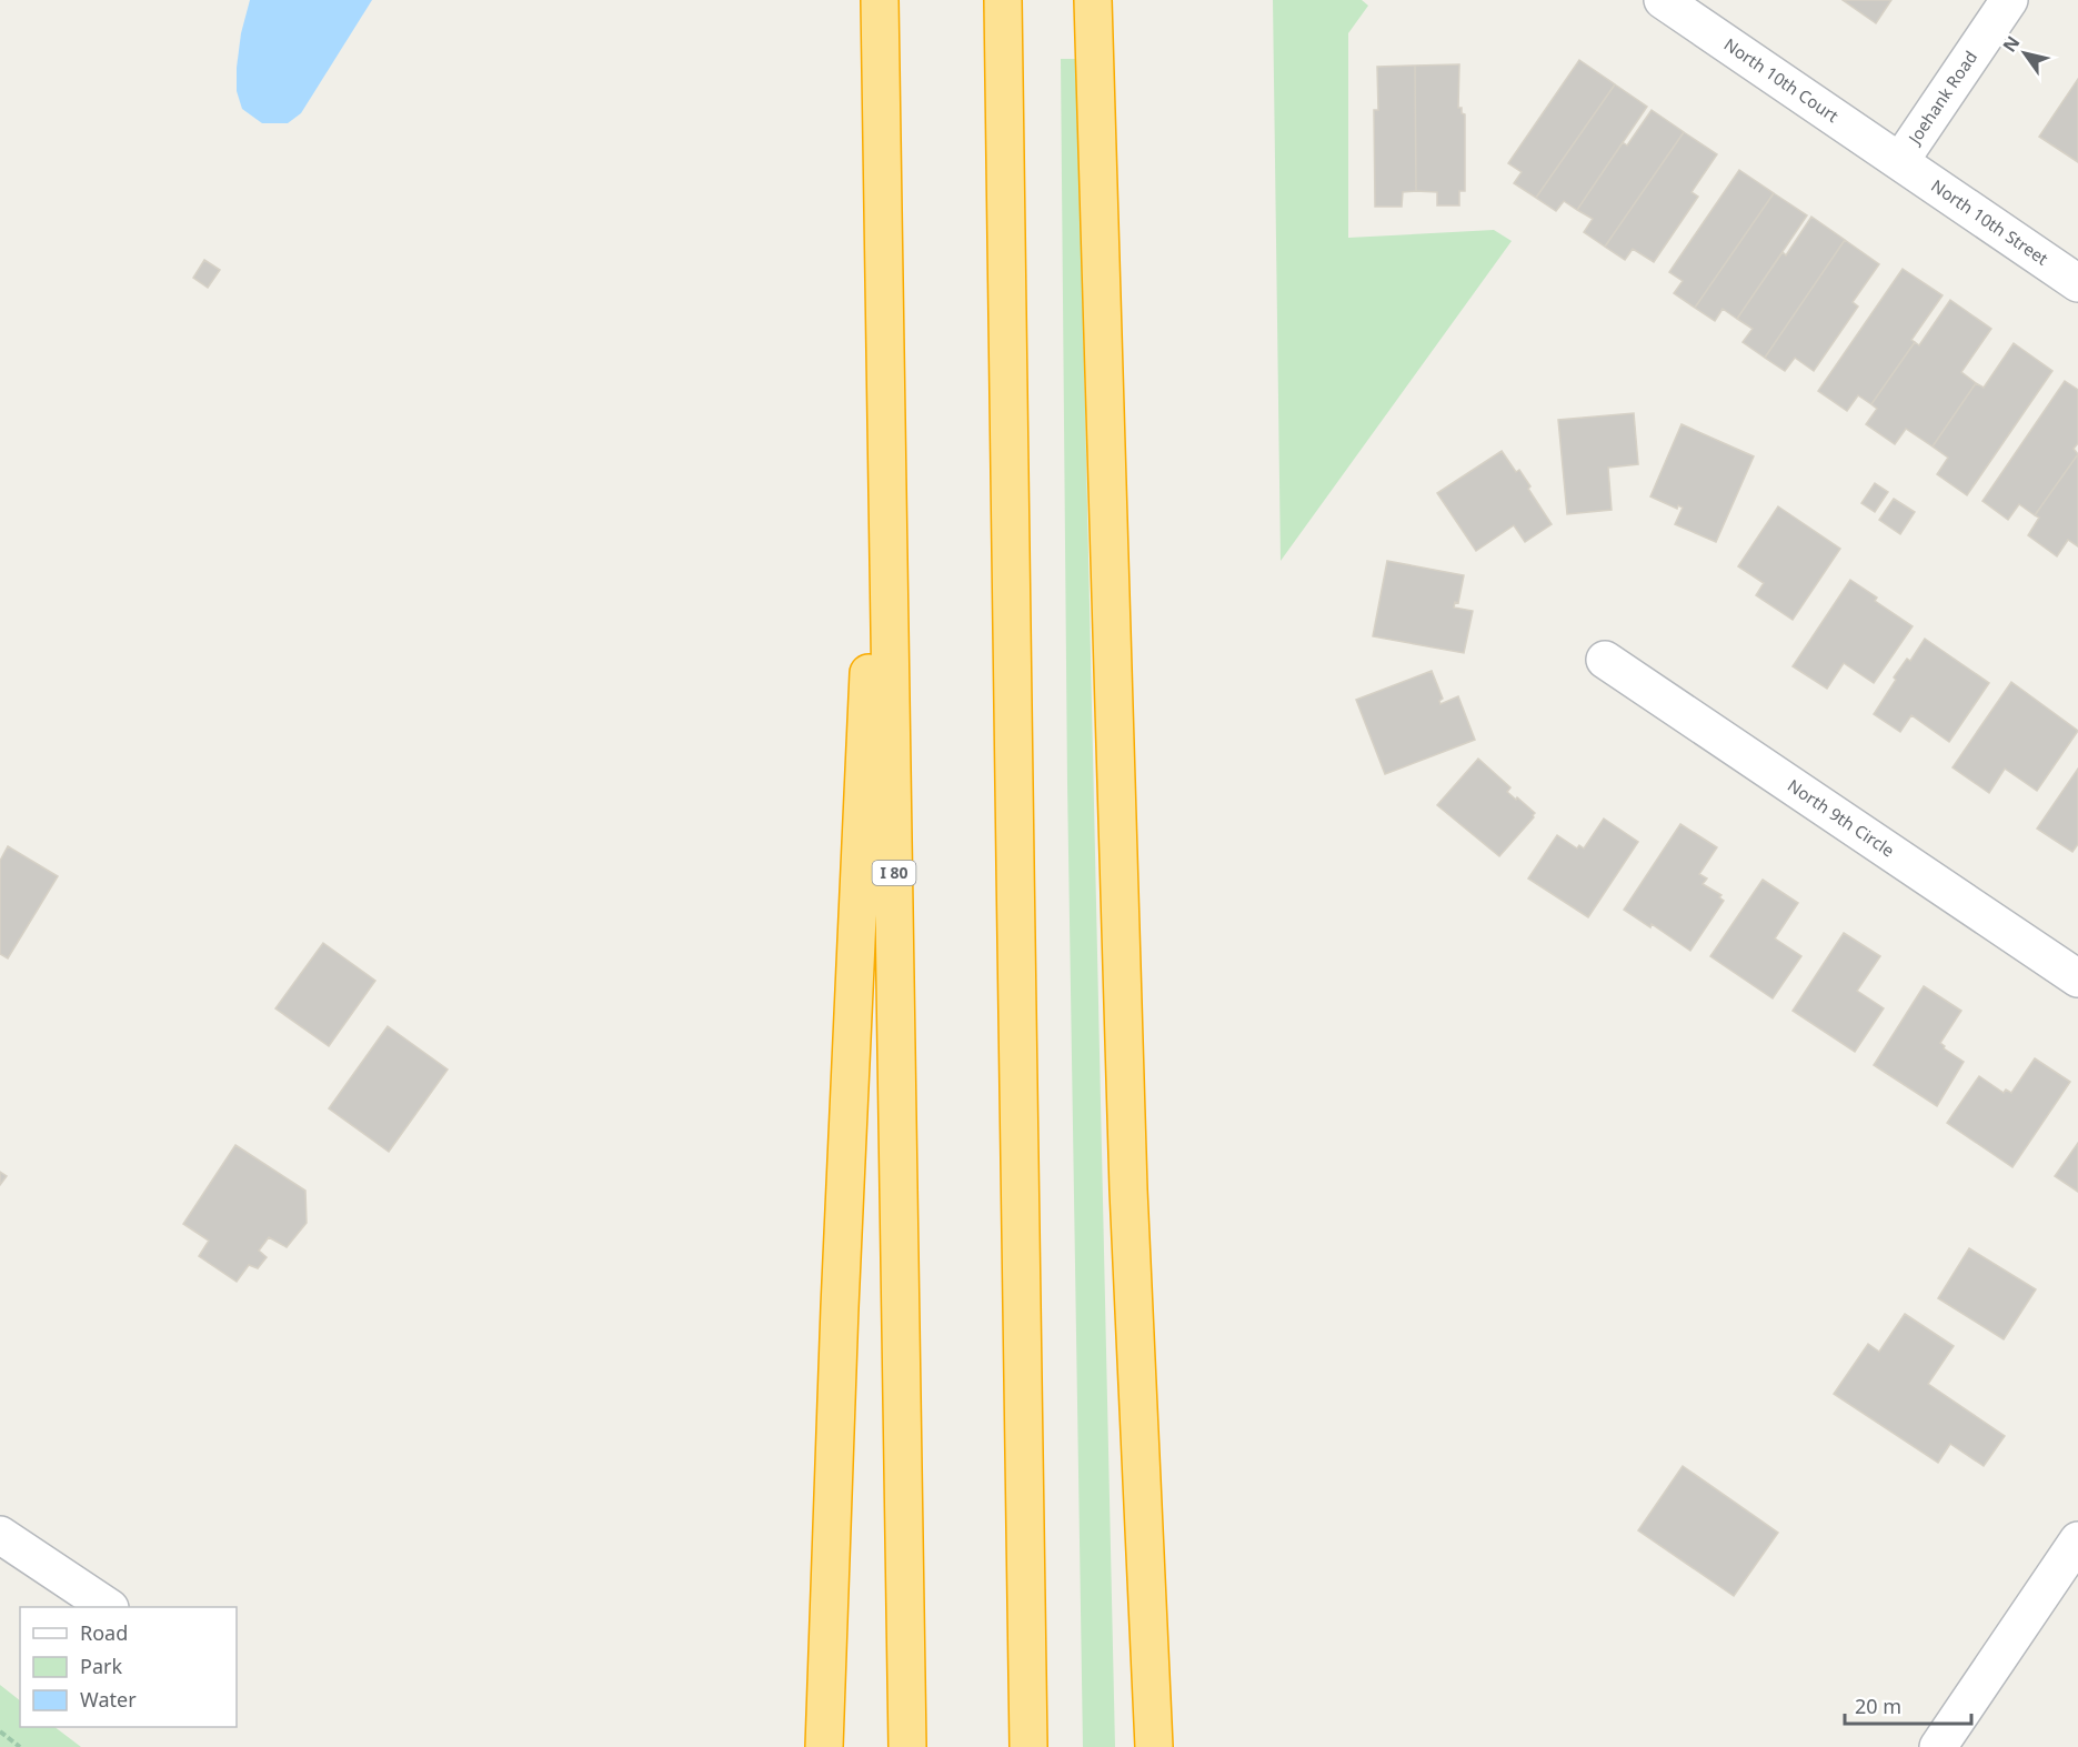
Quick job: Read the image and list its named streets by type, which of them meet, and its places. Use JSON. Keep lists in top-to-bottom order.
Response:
{
  "streets": {
    "highway": ["I 80"],
    "street": [
      "North 10th Court",
      "Joehank Road",
      "North 10th Street",
      "North 9th Circle"
    ]
  },
  "crossings": [
    ["North 10th Court", "Joehank Road"],
    ["North 10th Court", "North 10th Street"],
    ["Joehank Road", "North 10th Street"]
  ],
  "legend": ["Road", "Park", "Water"],
  "scale_bar": "20 m",
  "north": "top left"
}
